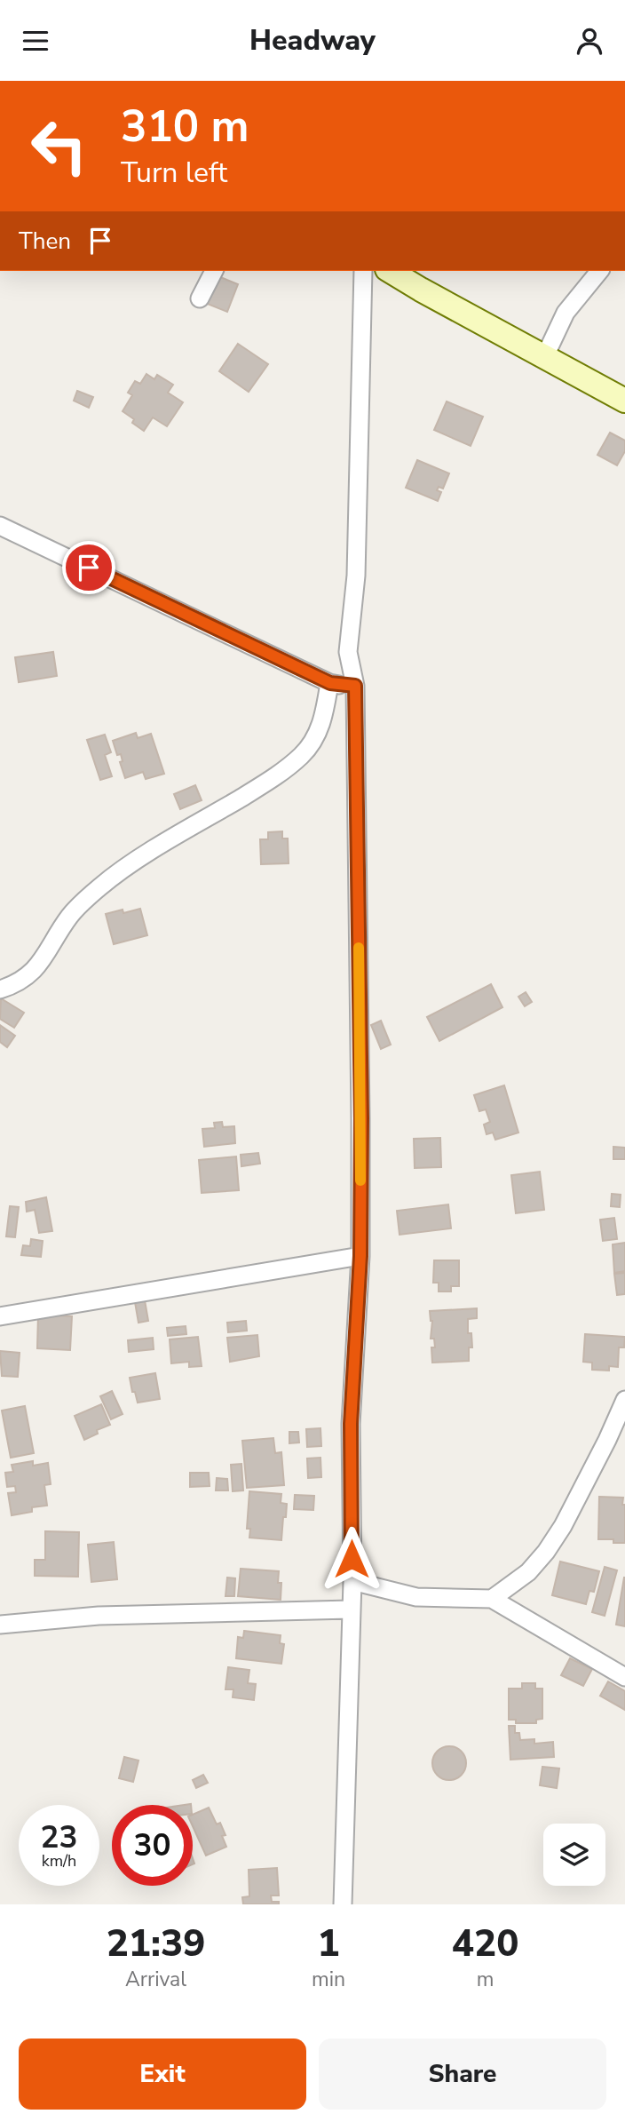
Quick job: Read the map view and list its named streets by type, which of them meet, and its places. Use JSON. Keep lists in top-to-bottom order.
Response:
{
  "page": {
    "header": "Headway",
    "turn": ["310 m", "Turn left"],
    "then": "Then",
    "speed": "23 km/h",
    "limit": "30",
    "eta": [
      "21:39",
      "Arrival",
      "1",
      "min",
      "420",
      "m"
    ],
    "buttons": ["Exit", "Share"]
  }
}
